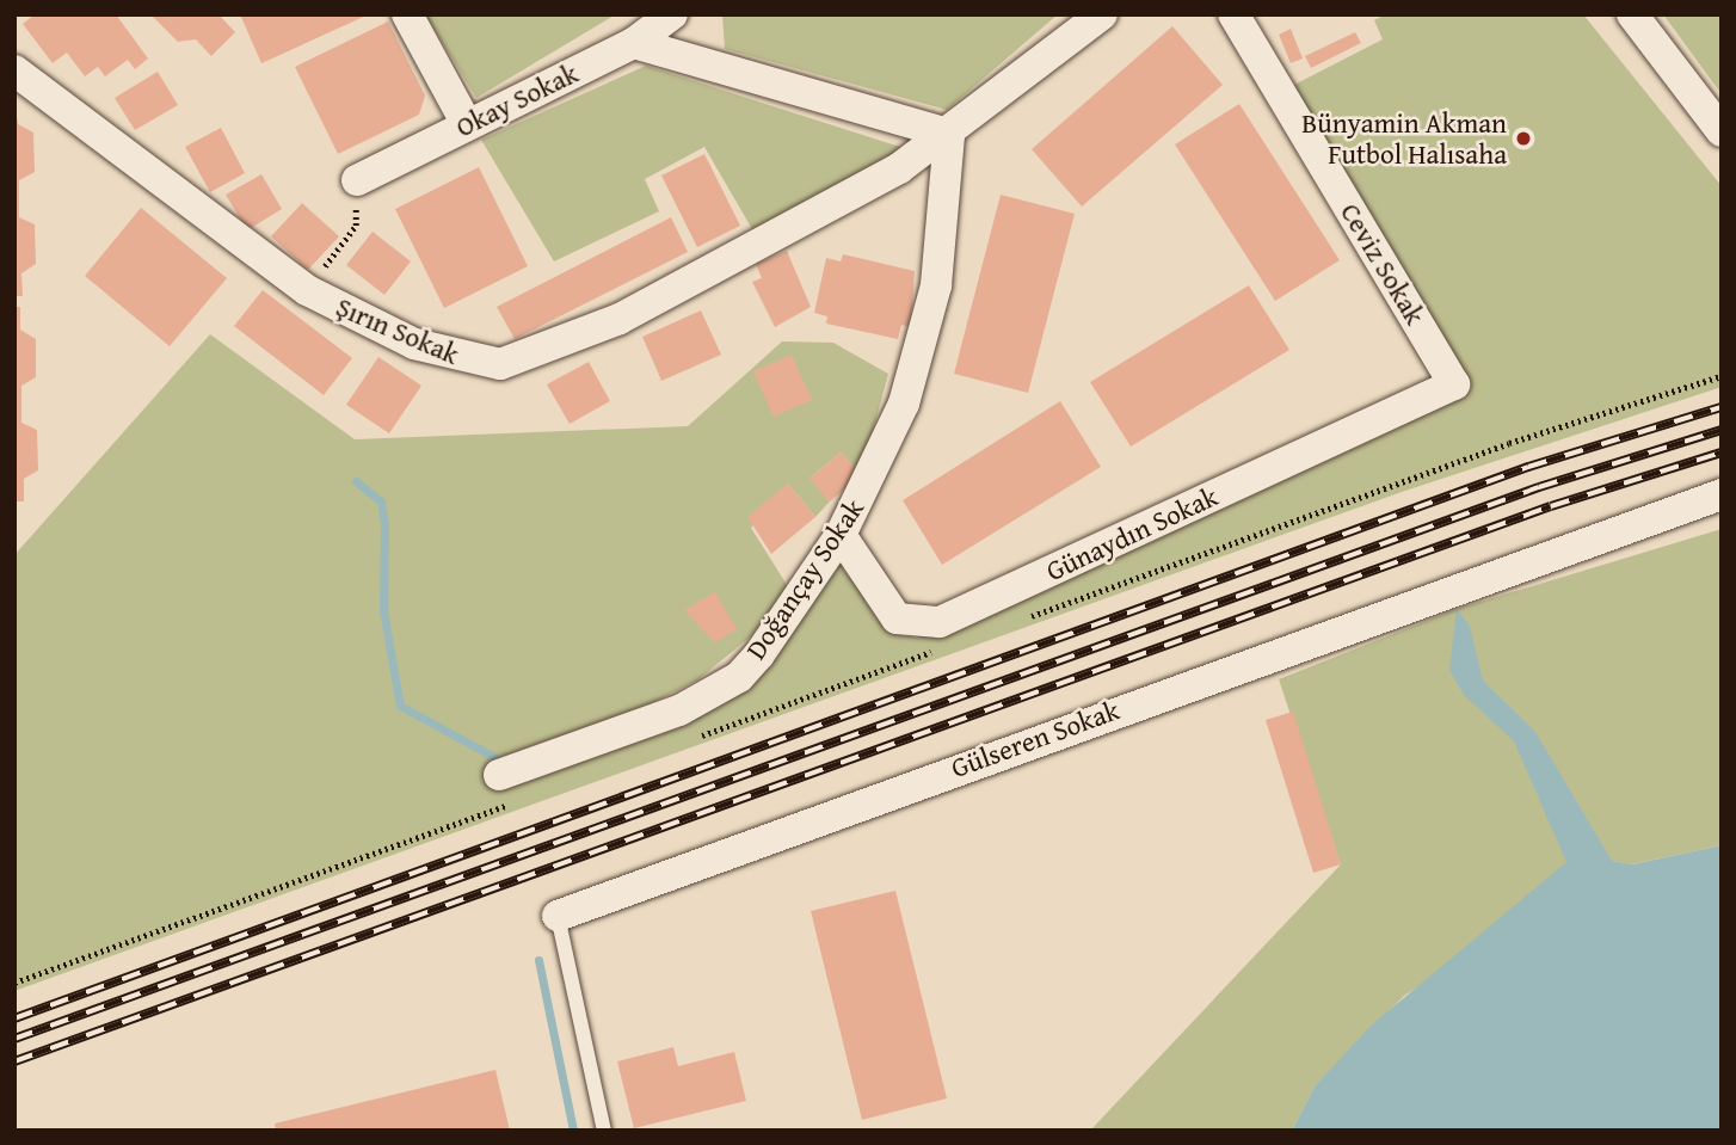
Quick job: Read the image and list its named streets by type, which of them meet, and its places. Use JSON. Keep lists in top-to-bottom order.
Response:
{
  "streets": {
    "street": [
      "Okay Sokak",
      "Ceviz Sokak",
      "Şırın Sokak",
      "Günaydın Sokak",
      "Doğançay Sokak",
      "Gülseren Sokak"
    ]
  },
  "crossings": [
    ["Ceviz Sokak", "Günaydın Sokak"],
    ["Şırın Sokak", "Doğançay Sokak"],
    ["Günaydın Sokak", "Doğançay Sokak"]
  ],
  "places": ["Bünyamin Akman Futbol Halısaha"]
}
